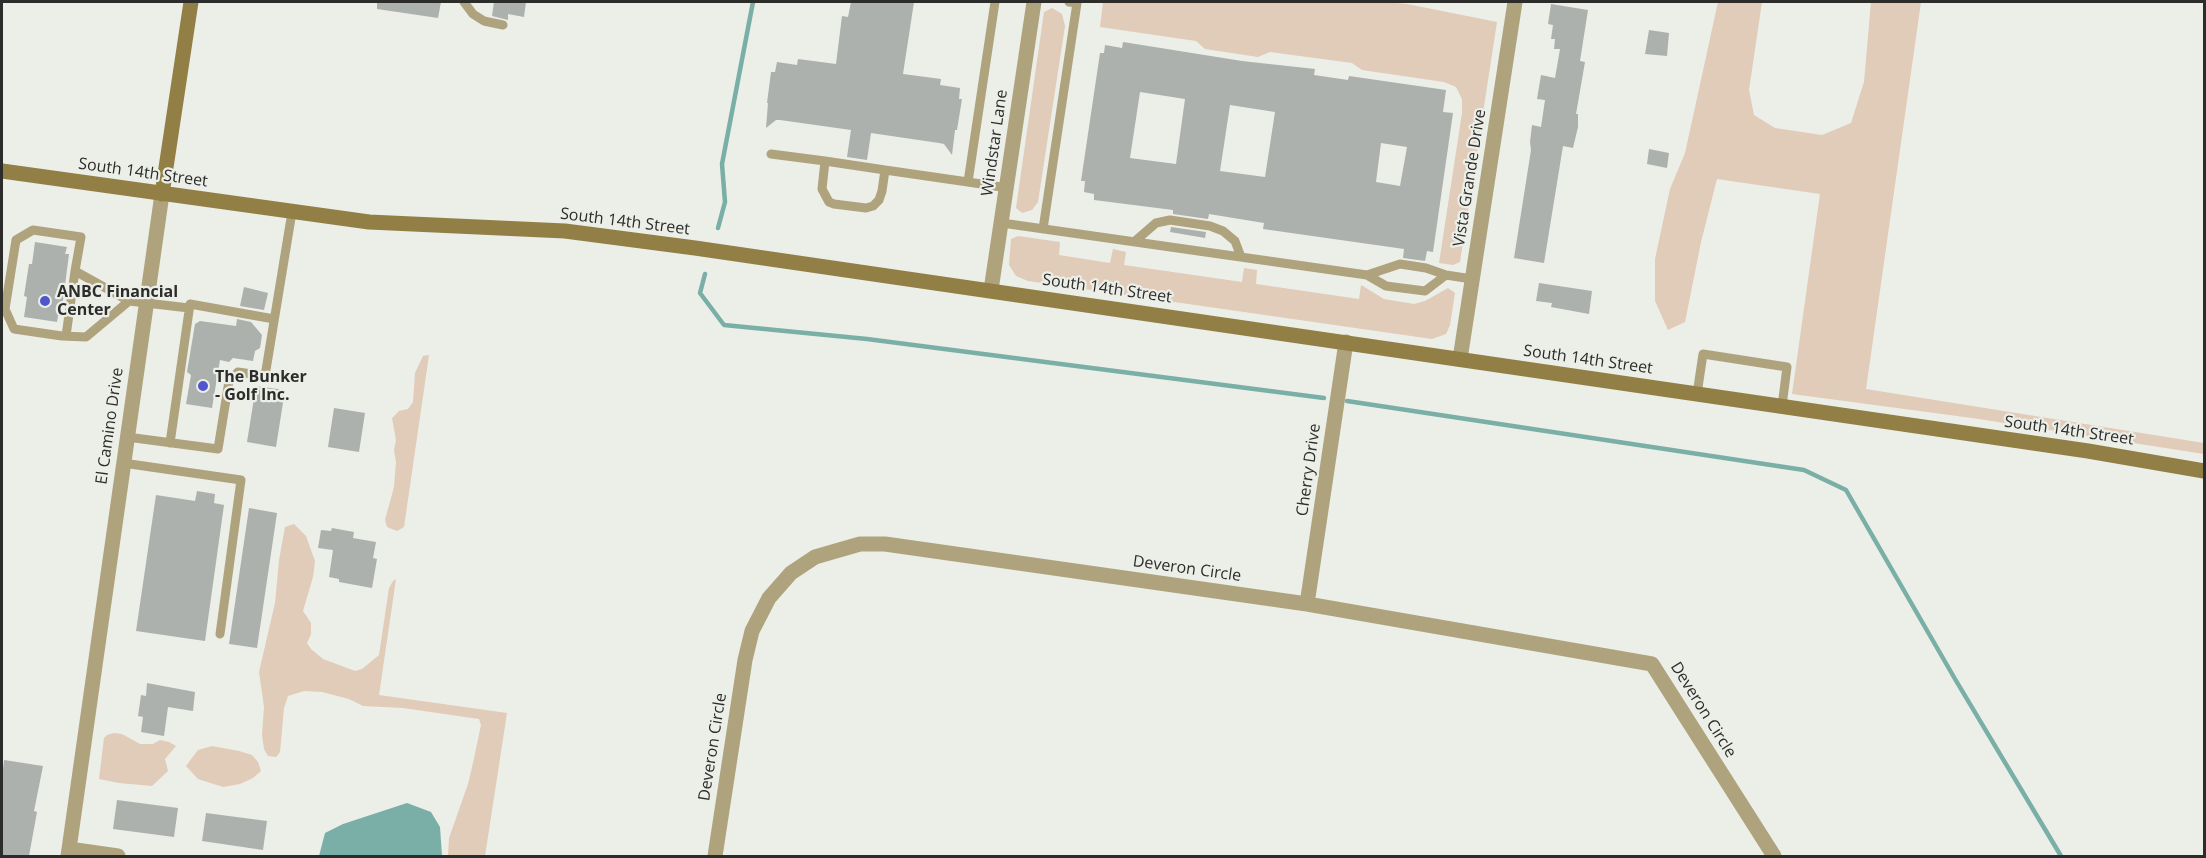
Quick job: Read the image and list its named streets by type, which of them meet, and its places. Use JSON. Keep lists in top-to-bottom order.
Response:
{
  "streets": {
    "main road": ["South 14th Street", "El Camino Drive"],
    "street": [
      "Windstar Lane",
      "Vista Grande Drive",
      "Cherry Drive",
      "Deveron Circle"
    ]
  },
  "crossings": [
    ["Windstar Lane", "South 14th Street"],
    ["South 14th Street", "Vista Grande Drive"],
    ["South 14th Street", "El Camino Drive"],
    ["South 14th Street", "Cherry Drive"],
    ["Cherry Drive", "Deveron Circle"]
  ],
  "places": ["ANBC Financial Center", "The Bunker - Golf Inc."]
}
